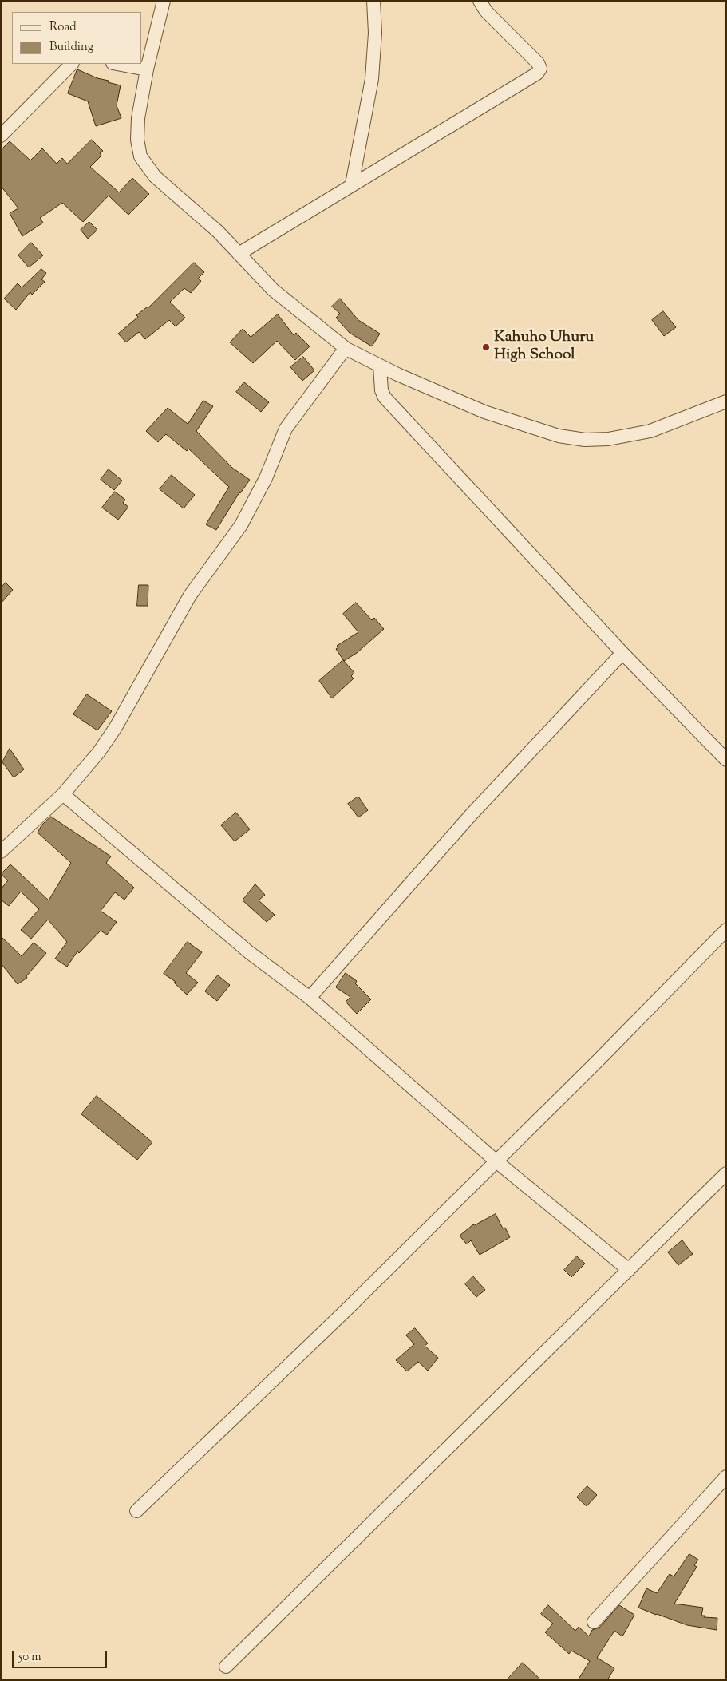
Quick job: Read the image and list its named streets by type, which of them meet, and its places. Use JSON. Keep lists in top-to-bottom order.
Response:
{
  "places": ["Kahuho Uhuru High School"],
  "legend": ["Road", "Building"],
  "scale_bar": "50 m"
}
